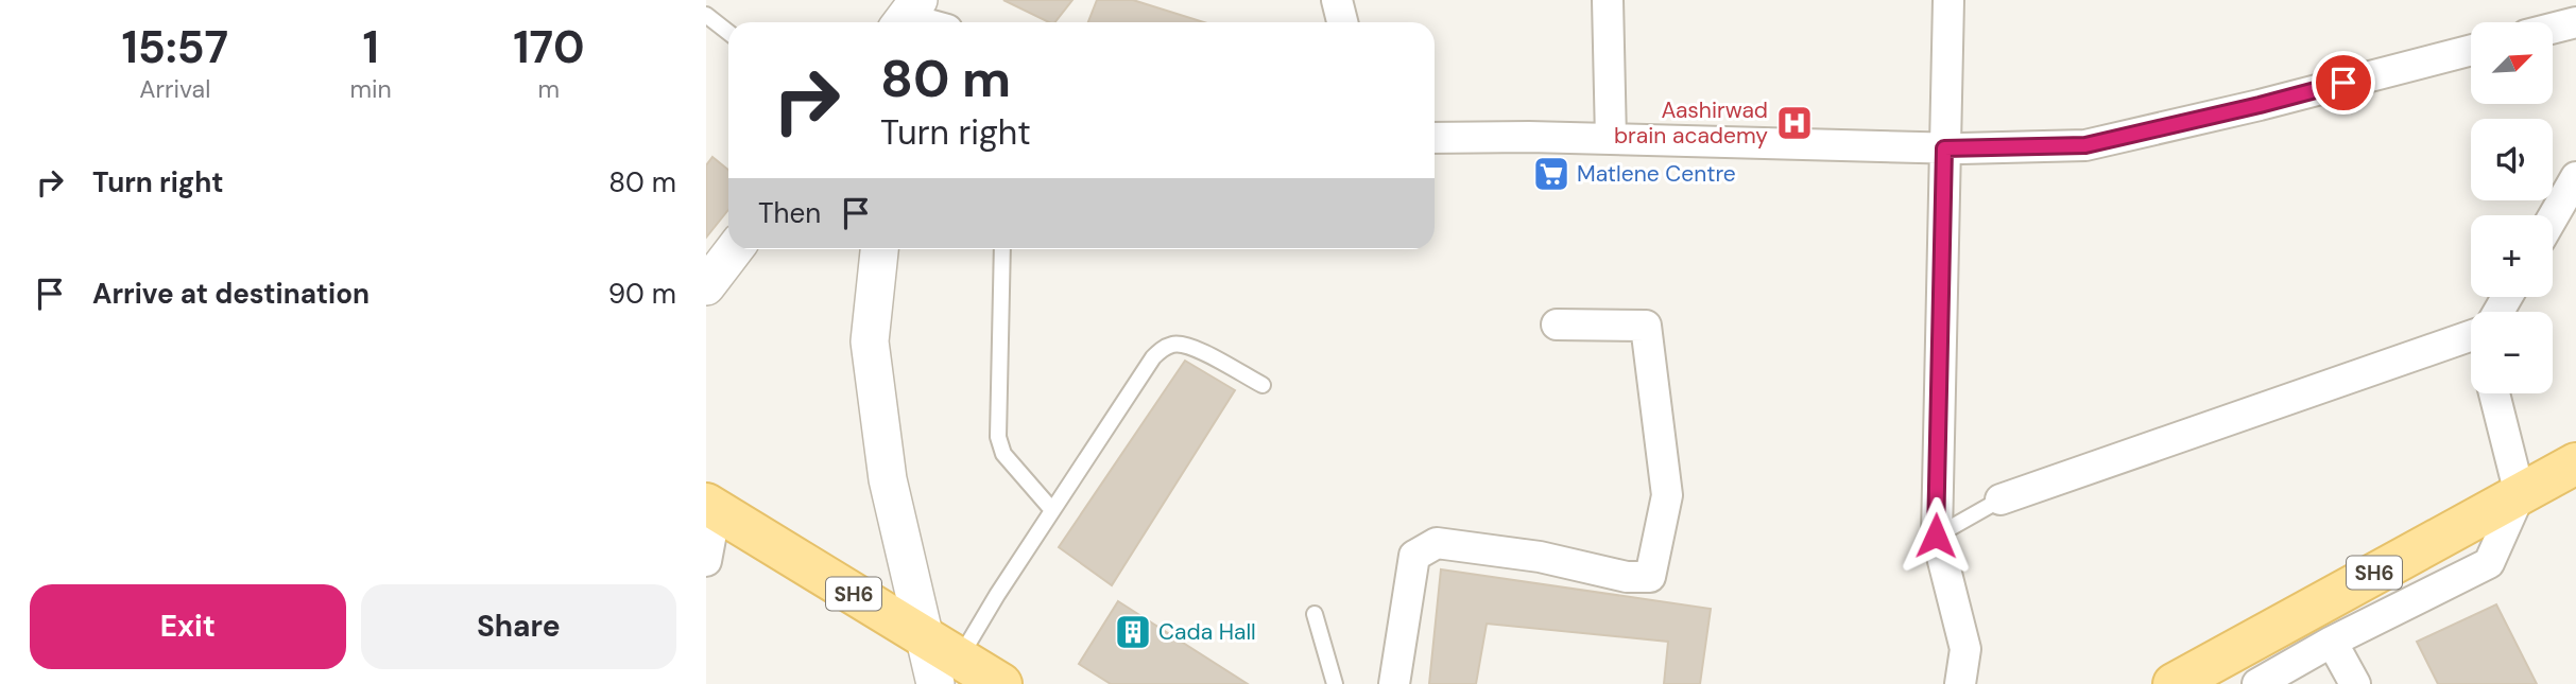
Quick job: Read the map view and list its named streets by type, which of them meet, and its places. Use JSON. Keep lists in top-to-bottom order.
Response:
{
  "streets": {
    "main road": ["SH6"]
  },
  "places": {
    "hospital": ["Aashirwad brain academy"],
    "supermarket": ["Matlene Centre"],
    "building": ["Cada Hall"]
  },
  "north": "top right",
  "page": {
    "eta": [
      "15:57",
      "Arrival",
      "1",
      "min",
      "170",
      "m"
    ],
    "map_buttons": ["+", "−"],
    "turn": ["80 m", "Turn right"],
    "list": [
      {
        "name": "Turn right",
        "value": "80 m"
      },
      {
        "name": "Arrive at destination",
        "value": "90 m"
      }
    ],
    "then": "Then",
    "buttons": ["Exit", "Share"]
  }
}
